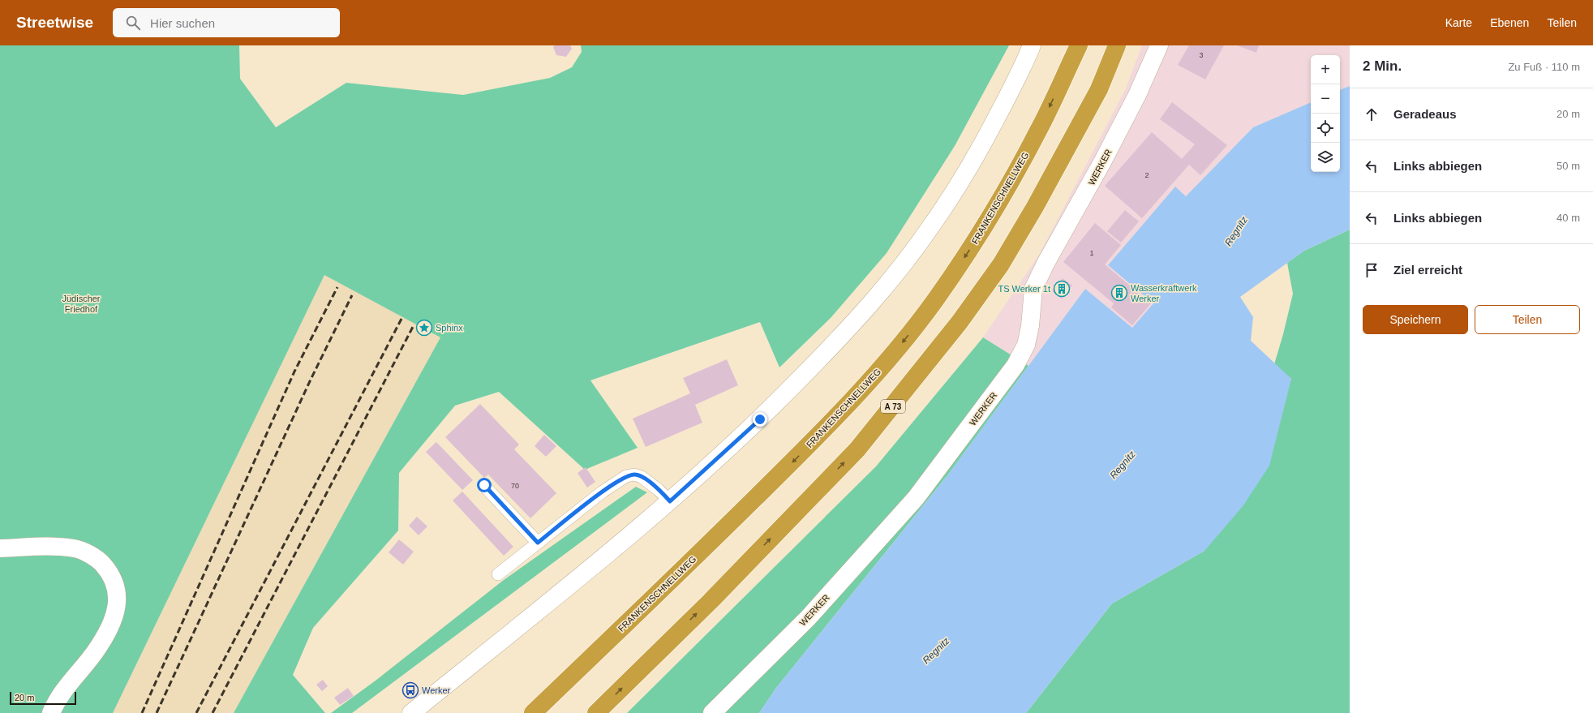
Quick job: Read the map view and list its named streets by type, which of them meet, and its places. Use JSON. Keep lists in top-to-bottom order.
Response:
{
  "streets": {
    "highway": ["FRANKENSCHNELLWEG", "A 73"],
    "street": ["WERKER"]
  },
  "water": ["Regnitz"],
  "parks": ["Jüdischer Friedhof"],
  "places": {
    "building": ["TS Werker 1t", "Wasserkraftwerk Werker"],
    "place": ["Sphinx"],
    "bus stop": ["Werker"]
  },
  "house_numbers": [
    "3",
    "2",
    "1",
    "70"
  ],
  "scale_bar": "20 m",
  "page": {
    "header": "Streetwise",
    "search": "Hier suchen",
    "nav": ["Karte", "Ebenen", "Teilen"],
    "heading": ["2 Min.", "Zu Fuß · 110 m"],
    "map_buttons": ["+", "−"],
    "list": [
      ["Geradeaus", "20 m"],
      ["Links abbiegen", "50 m"],
      ["Links abbiegen", "40 m"],
      "Ziel erreicht"
    ],
    "buttons": ["Speichern", "Teilen"],
    "scale": "20 m"
  }
}
